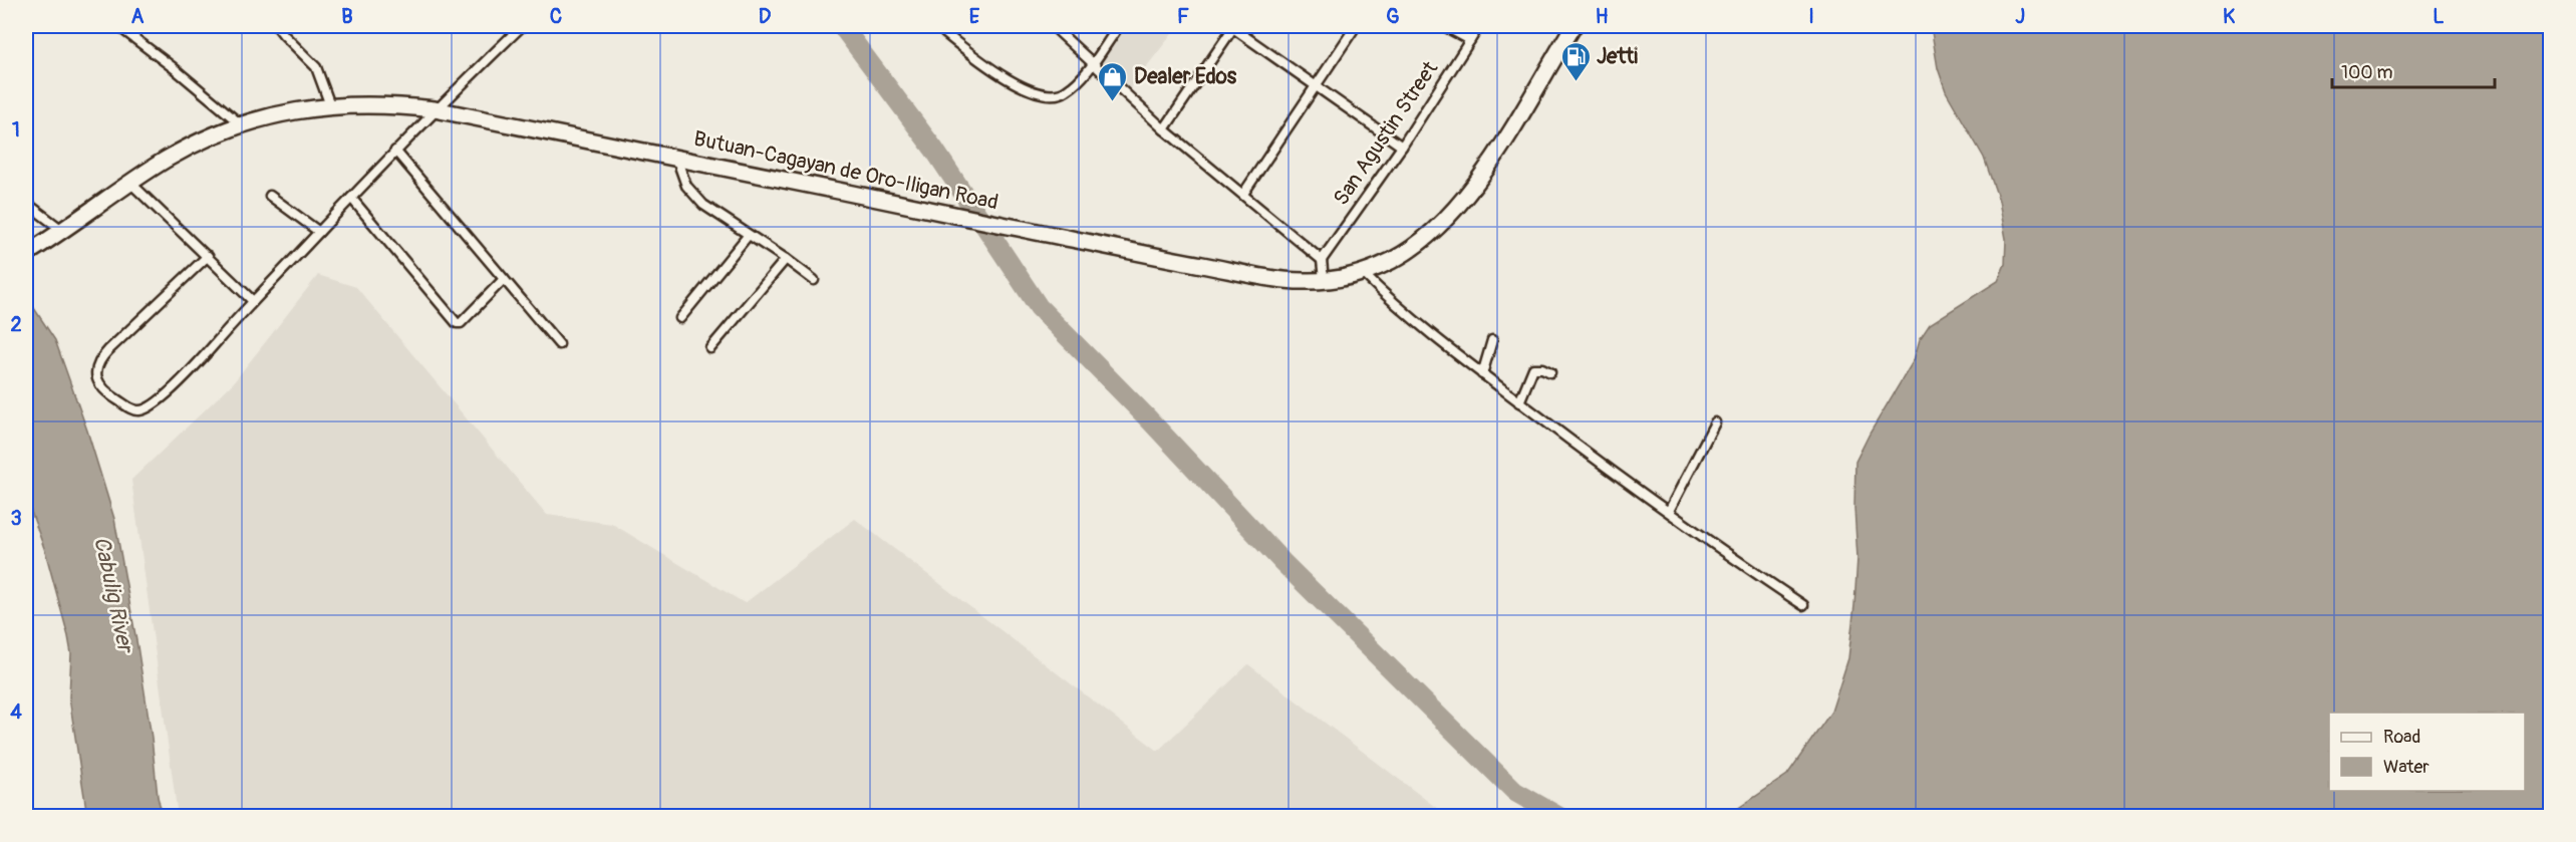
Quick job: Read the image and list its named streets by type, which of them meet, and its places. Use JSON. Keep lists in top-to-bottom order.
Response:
{
  "streets": {
    "highway": ["Butuan-Cagayan de Oro-Iligan Road"],
    "street": ["San Agustin Street"]
  },
  "water": ["Cabulig River"],
  "places": {
    "fuel station": ["Jetti"],
    "shop": ["Dealer Edos"]
  },
  "legend": ["Road", "Water"],
  "scale_bar": "100 m",
  "grid": {
    "columns": [
      "A",
      "B",
      "C",
      "D",
      "E",
      "F",
      "G",
      "H",
      "I",
      "J",
      "K",
      "L"
    ],
    "rows": [
      "1",
      "2",
      "3",
      "4"
    ]
  }
}
